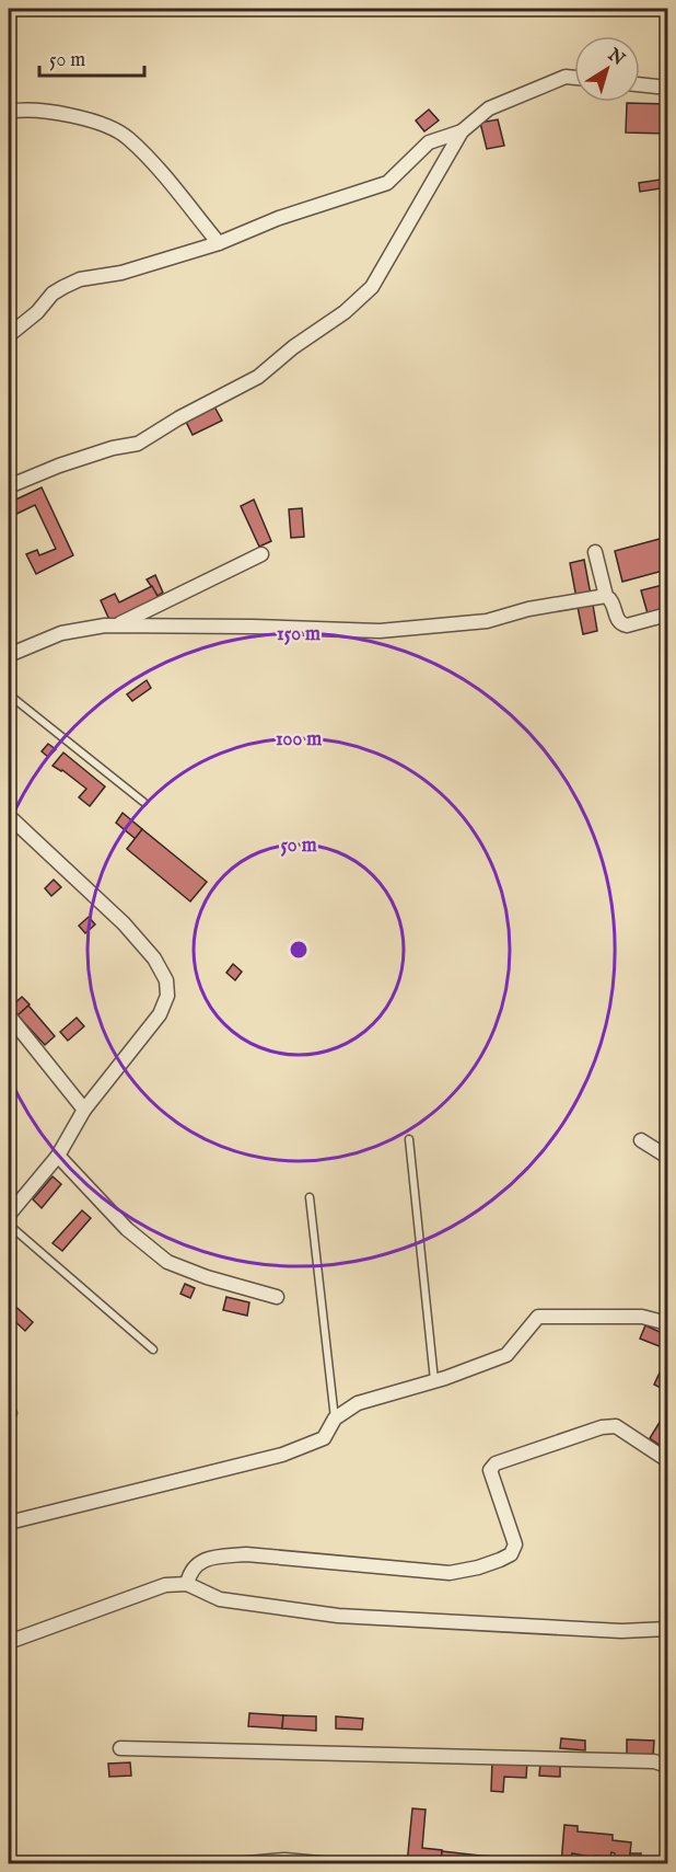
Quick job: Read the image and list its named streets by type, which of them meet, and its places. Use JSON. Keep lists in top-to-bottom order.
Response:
{
  "scale_bar": "50 m",
  "north": "top right",
  "rings": ["150 m", "100 m", "50 m"]
}
